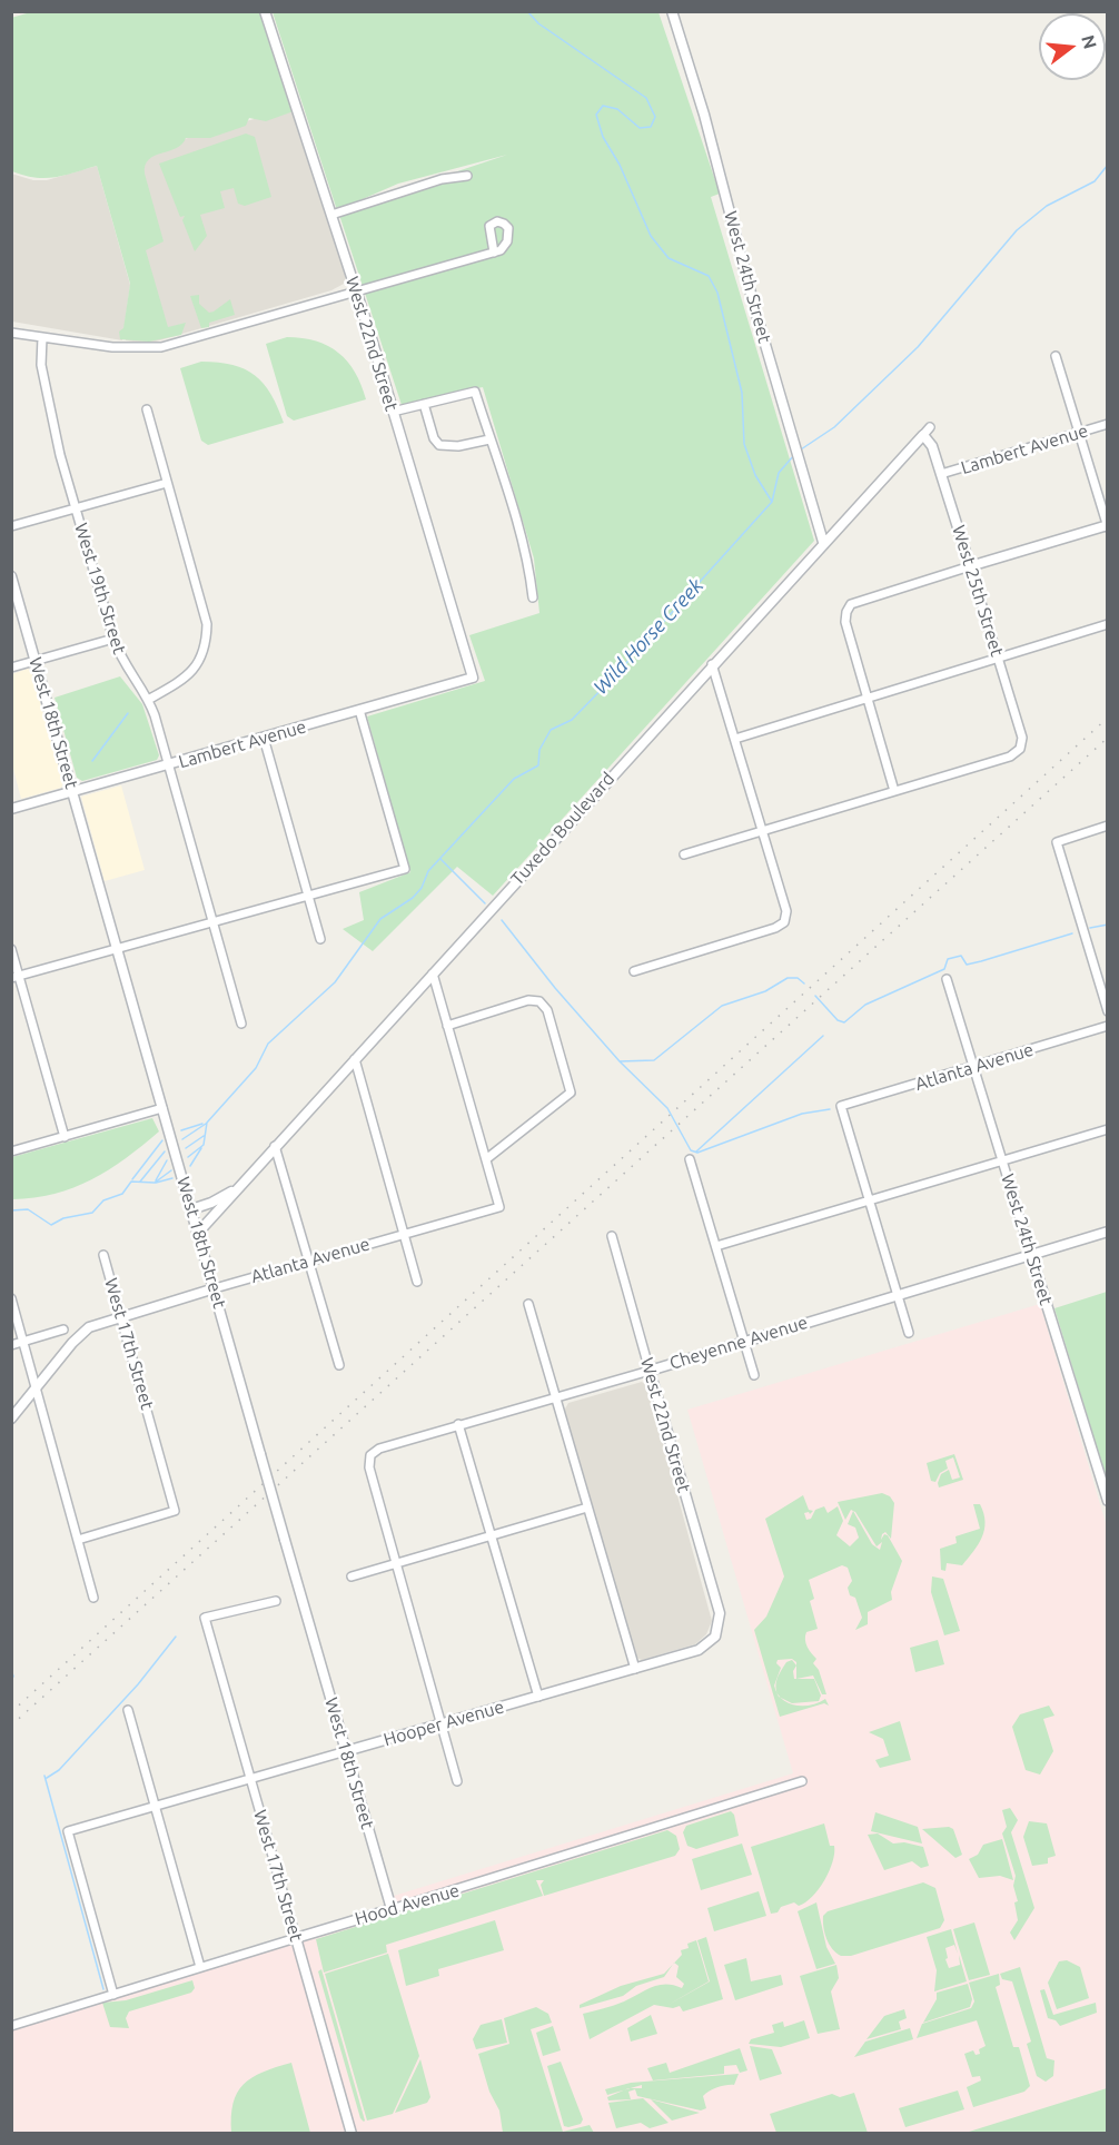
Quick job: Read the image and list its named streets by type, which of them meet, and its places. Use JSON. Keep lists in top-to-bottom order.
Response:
{
  "streets": {
    "street": [
      "West 24th Street",
      "West 22nd Street",
      "Lambert Avenue",
      "West 19th Street",
      "West 25th Street",
      "West 18th Street",
      "Tuxedo Boulevard",
      "Atlanta Avenue",
      "Cheyenne Avenue",
      "West 17th Street",
      "Hooper Avenue",
      "Hood Avenue"
    ]
  },
  "crossings": [
    ["West 24th Street", "Tuxedo Boulevard"],
    ["West 24th Street", "Atlanta Avenue"],
    ["West 24th Street", "Cheyenne Avenue"],
    ["West 22nd Street", "Lambert Avenue"],
    ["West 22nd Street", "Cheyenne Avenue"],
    ["West 22nd Street", "Hooper Avenue"],
    ["Lambert Avenue", "West 19th Street"],
    ["Lambert Avenue", "West 25th Street"],
    ["Lambert Avenue", "West 18th Street"],
    ["West 25th Street", "Tuxedo Boulevard"],
    ["West 18th Street", "Tuxedo Boulevard"],
    ["West 18th Street", "Atlanta Avenue"],
    ["West 18th Street", "Hooper Avenue"],
    ["West 18th Street", "Hood Avenue"],
    ["Atlanta Avenue", "West 17th Street"],
    ["West 17th Street", "Hooper Avenue"],
    ["West 17th Street", "Hood Avenue"],
    ["Hooper Avenue", "Hood Avenue"]
  ],
  "water": ["Wild Horse Creek"],
  "north": "right"
}
